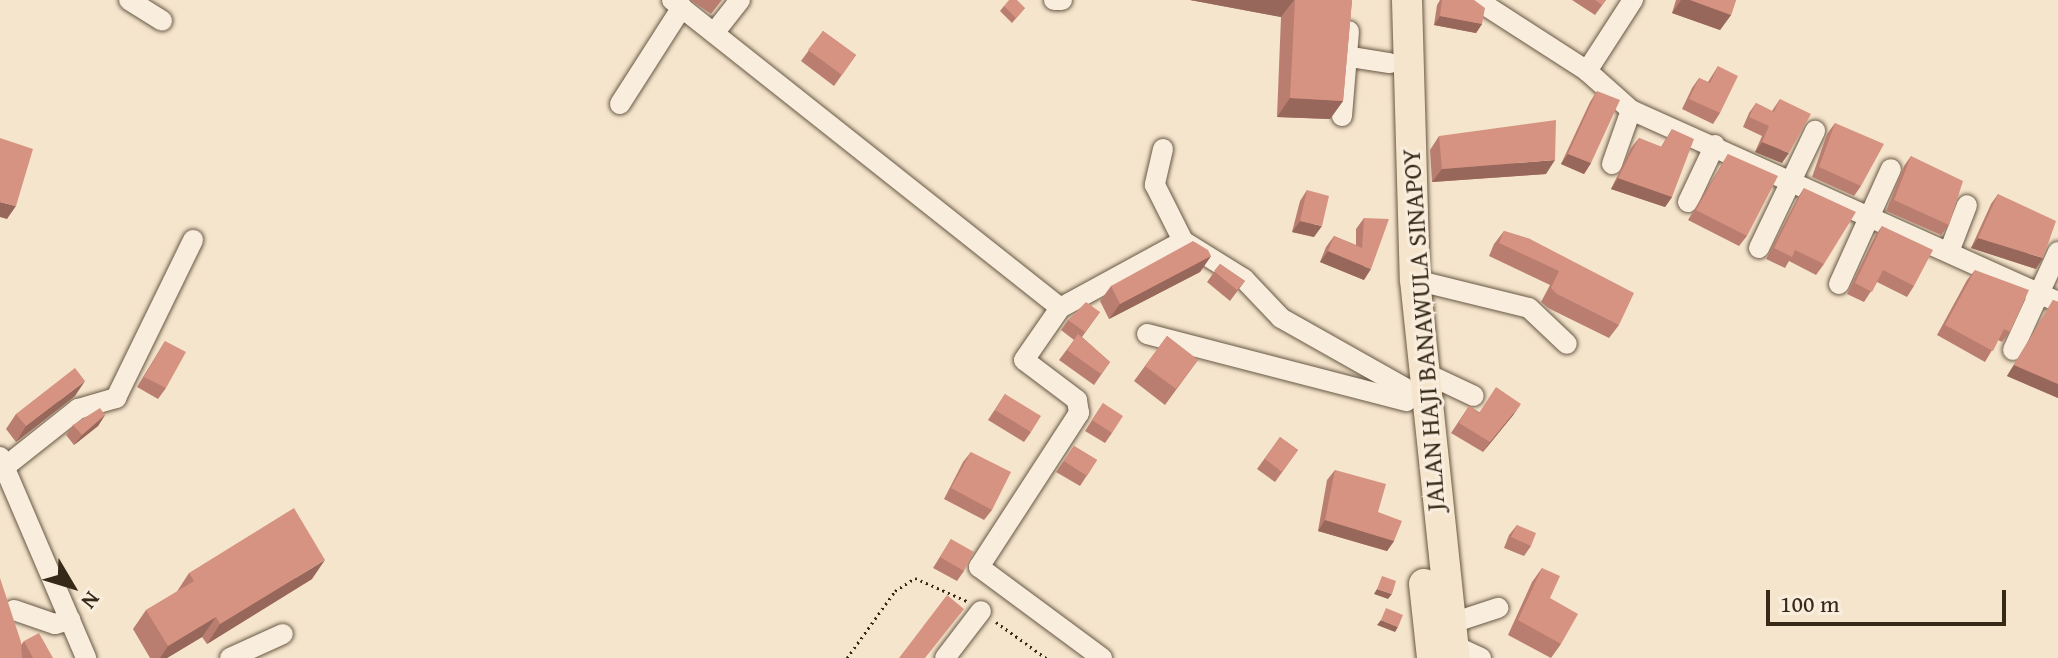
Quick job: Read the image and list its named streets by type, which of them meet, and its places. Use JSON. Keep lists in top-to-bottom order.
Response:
{
  "streets": {
    "highway": ["JALAN HAJI BANAWULA SINAPOY"]
  },
  "scale_bar": "100 m",
  "north": "bottom right"
}
